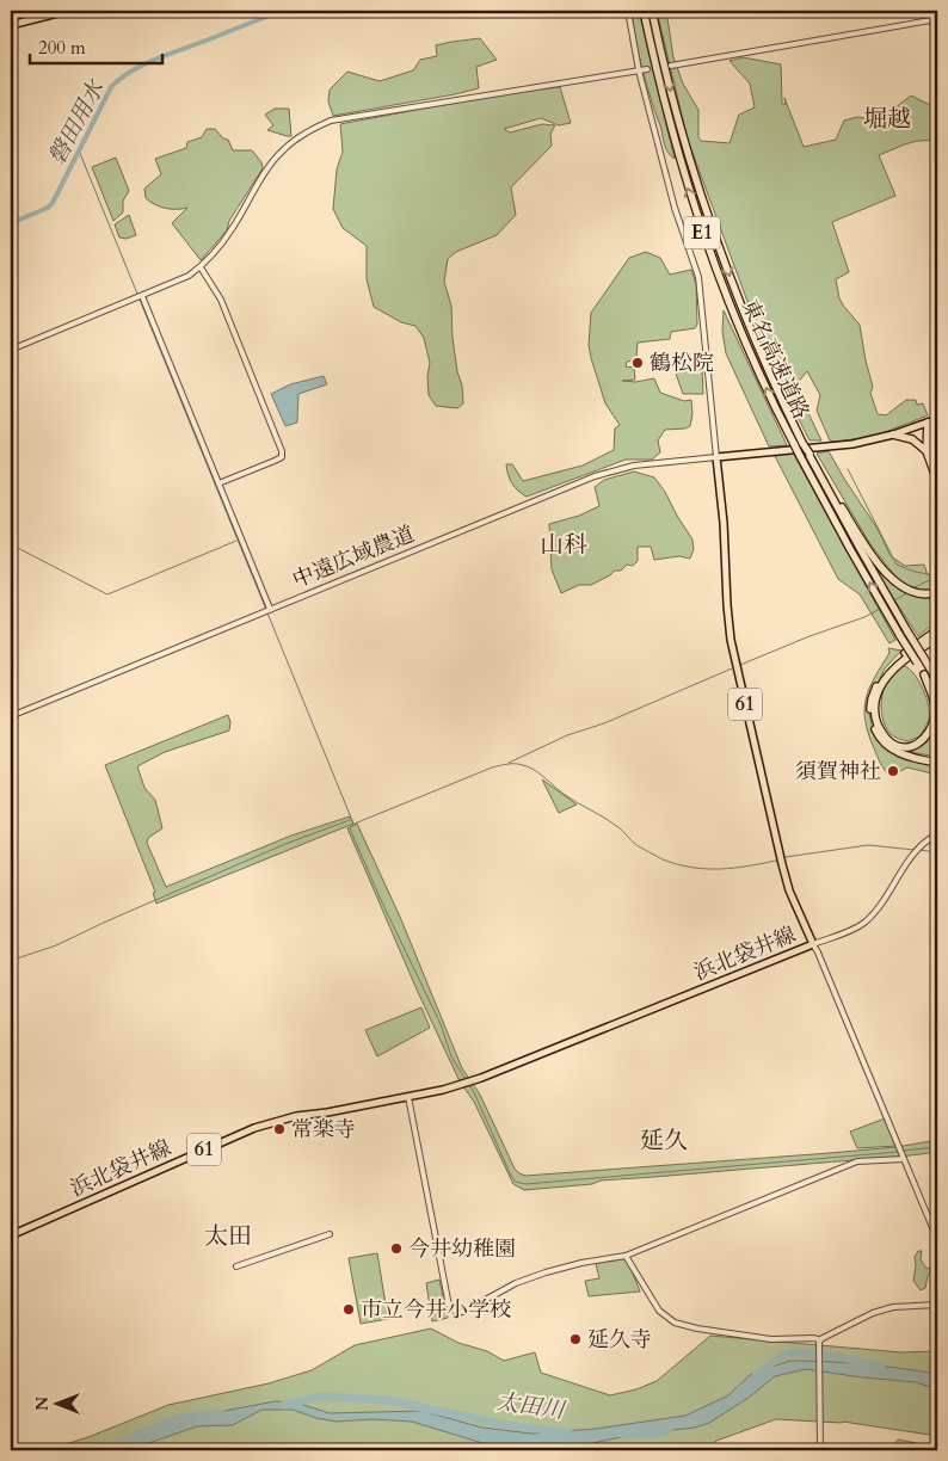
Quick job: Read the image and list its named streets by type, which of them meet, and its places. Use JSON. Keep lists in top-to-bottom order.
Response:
{
  "streets": {
    "highway": ["E1", "東名高速道路"],
    "main road": ["61", "浜北袋井線"],
    "street": ["中遠広域農道"]
  },
  "crossings": [
    ["中遠広域農道", "浜北袋井線"]
  ],
  "districts": [
    "堀越",
    "山科",
    "延久",
    "太田"
  ],
  "water": ["磐田用水", "太田川"],
  "places": [
    "鶴松院",
    "須賀神社",
    "常楽寺",
    "今井幼稚園",
    "市立今井小学校",
    "延久寺"
  ],
  "scale_bar": "200 m",
  "north": "left"
}
